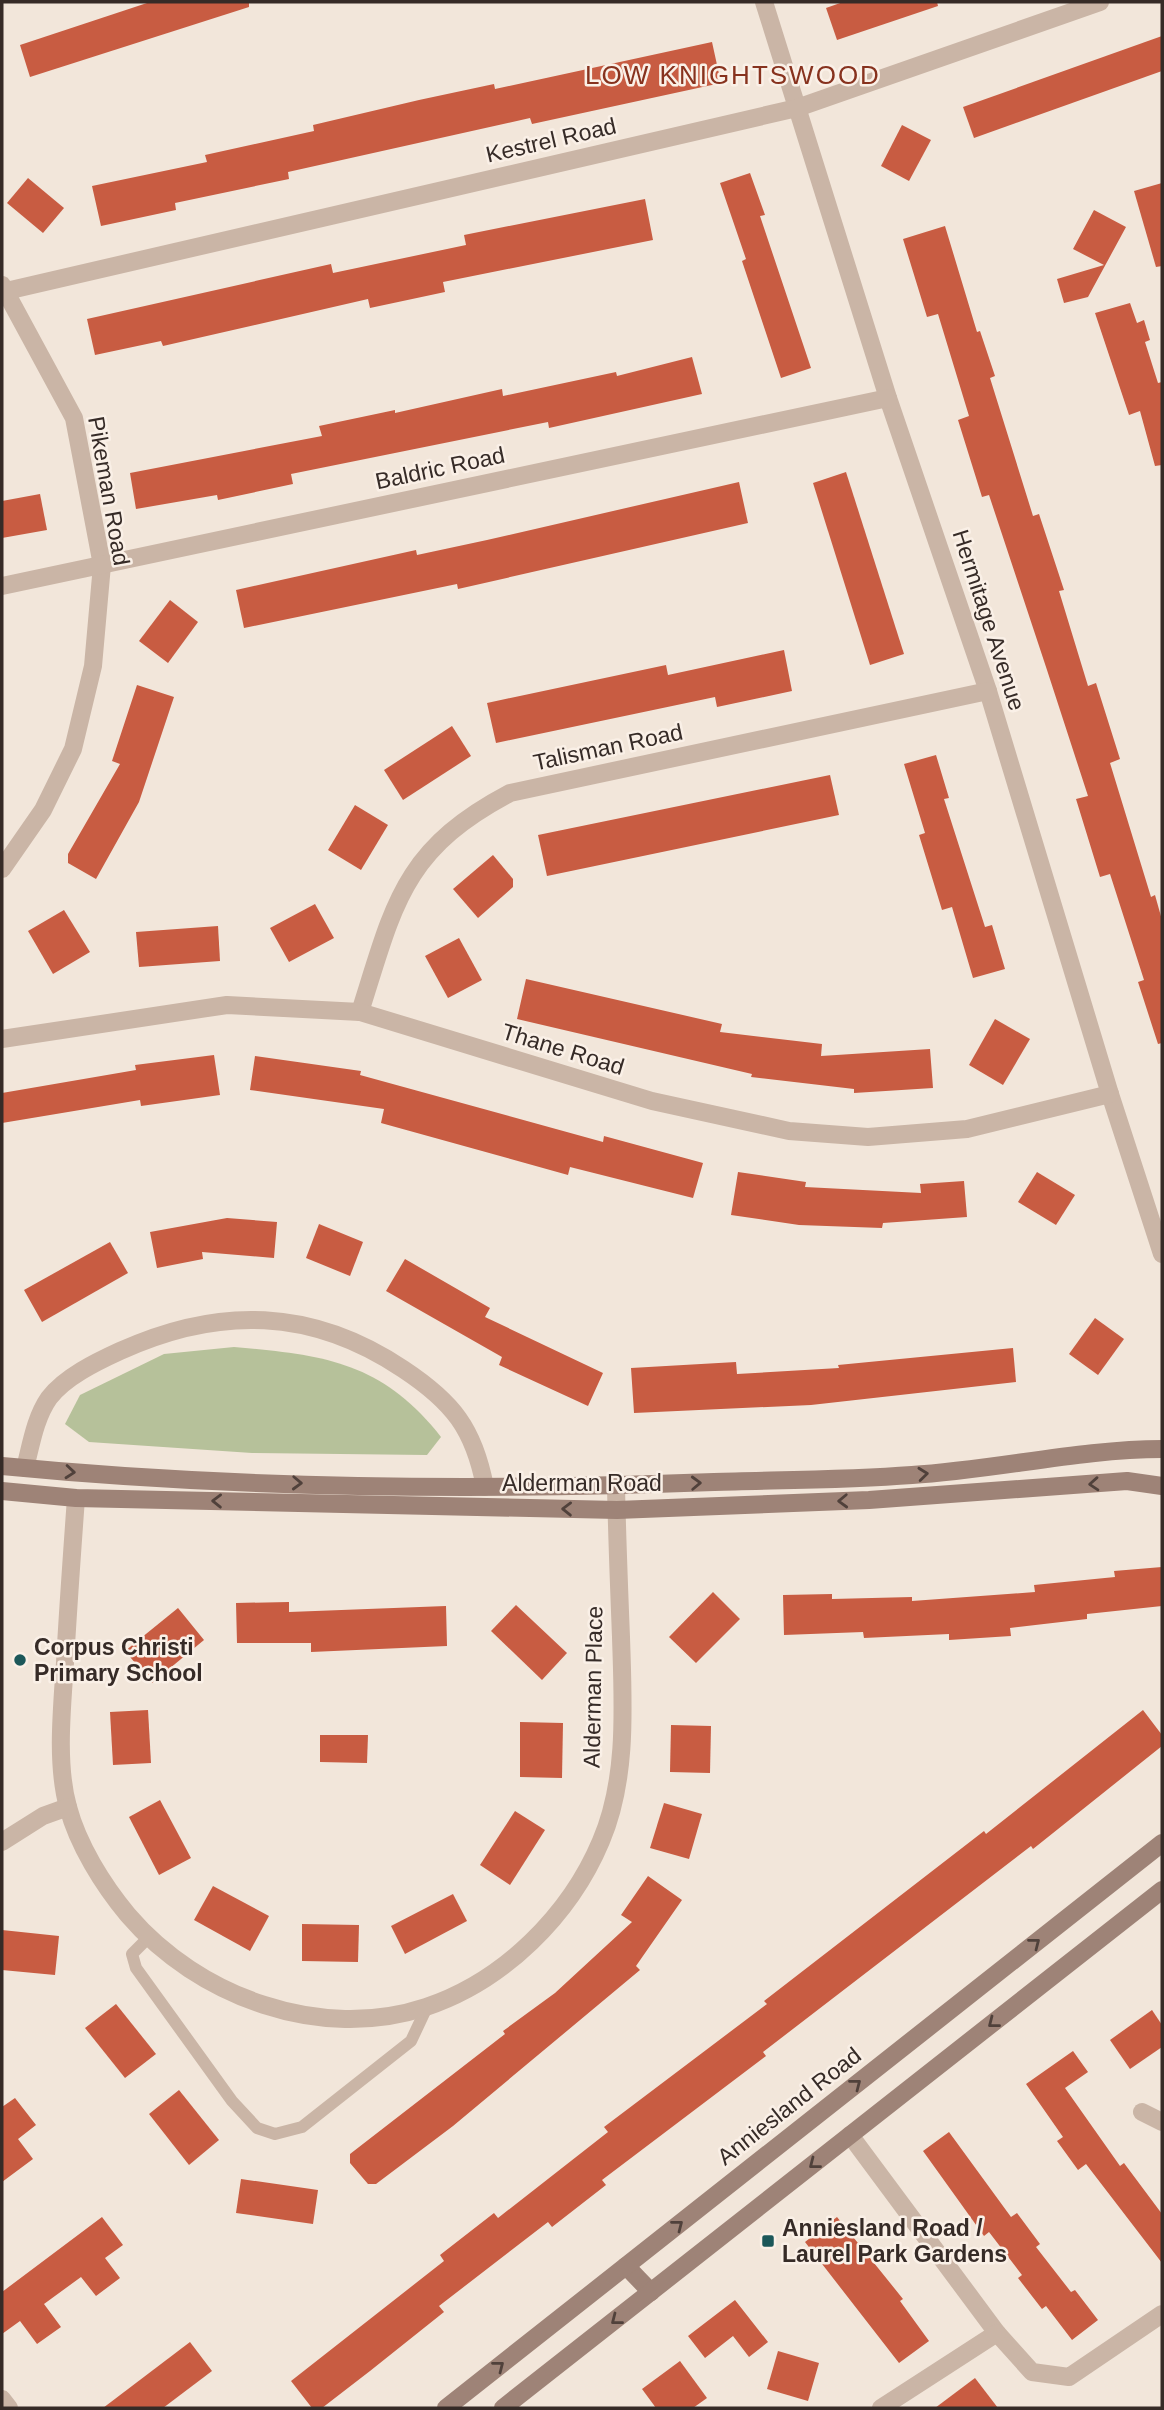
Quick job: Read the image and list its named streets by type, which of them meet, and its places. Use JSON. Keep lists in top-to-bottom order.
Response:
{
  "streets": {
    "street": [
      "Kestrel Road",
      "Baldric Road",
      "Pikeman Road",
      "Hermitage Avenue",
      "Talisman Road",
      "Thane Road",
      "Alderman Road",
      "Alderman Place",
      "Anniesland Road"
    ]
  },
  "crossings": [
    ["Kestrel Road", "Pikeman Road"],
    ["Kestrel Road", "Hermitage Avenue"],
    ["Baldric Road", "Pikeman Road"],
    ["Baldric Road", "Hermitage Avenue"],
    ["Hermitage Avenue", "Talisman Road"],
    ["Hermitage Avenue", "Thane Road"],
    ["Talisman Road", "Thane Road"],
    ["Alderman Road", "Alderman Place"]
  ],
  "districts": ["LOW KNIGHTSWOOD"],
  "places": {
    "other": ["Corpus Christi Primary School"],
    "transit": ["Anniesland Road / Laurel Park Gardens"]
  }
}
